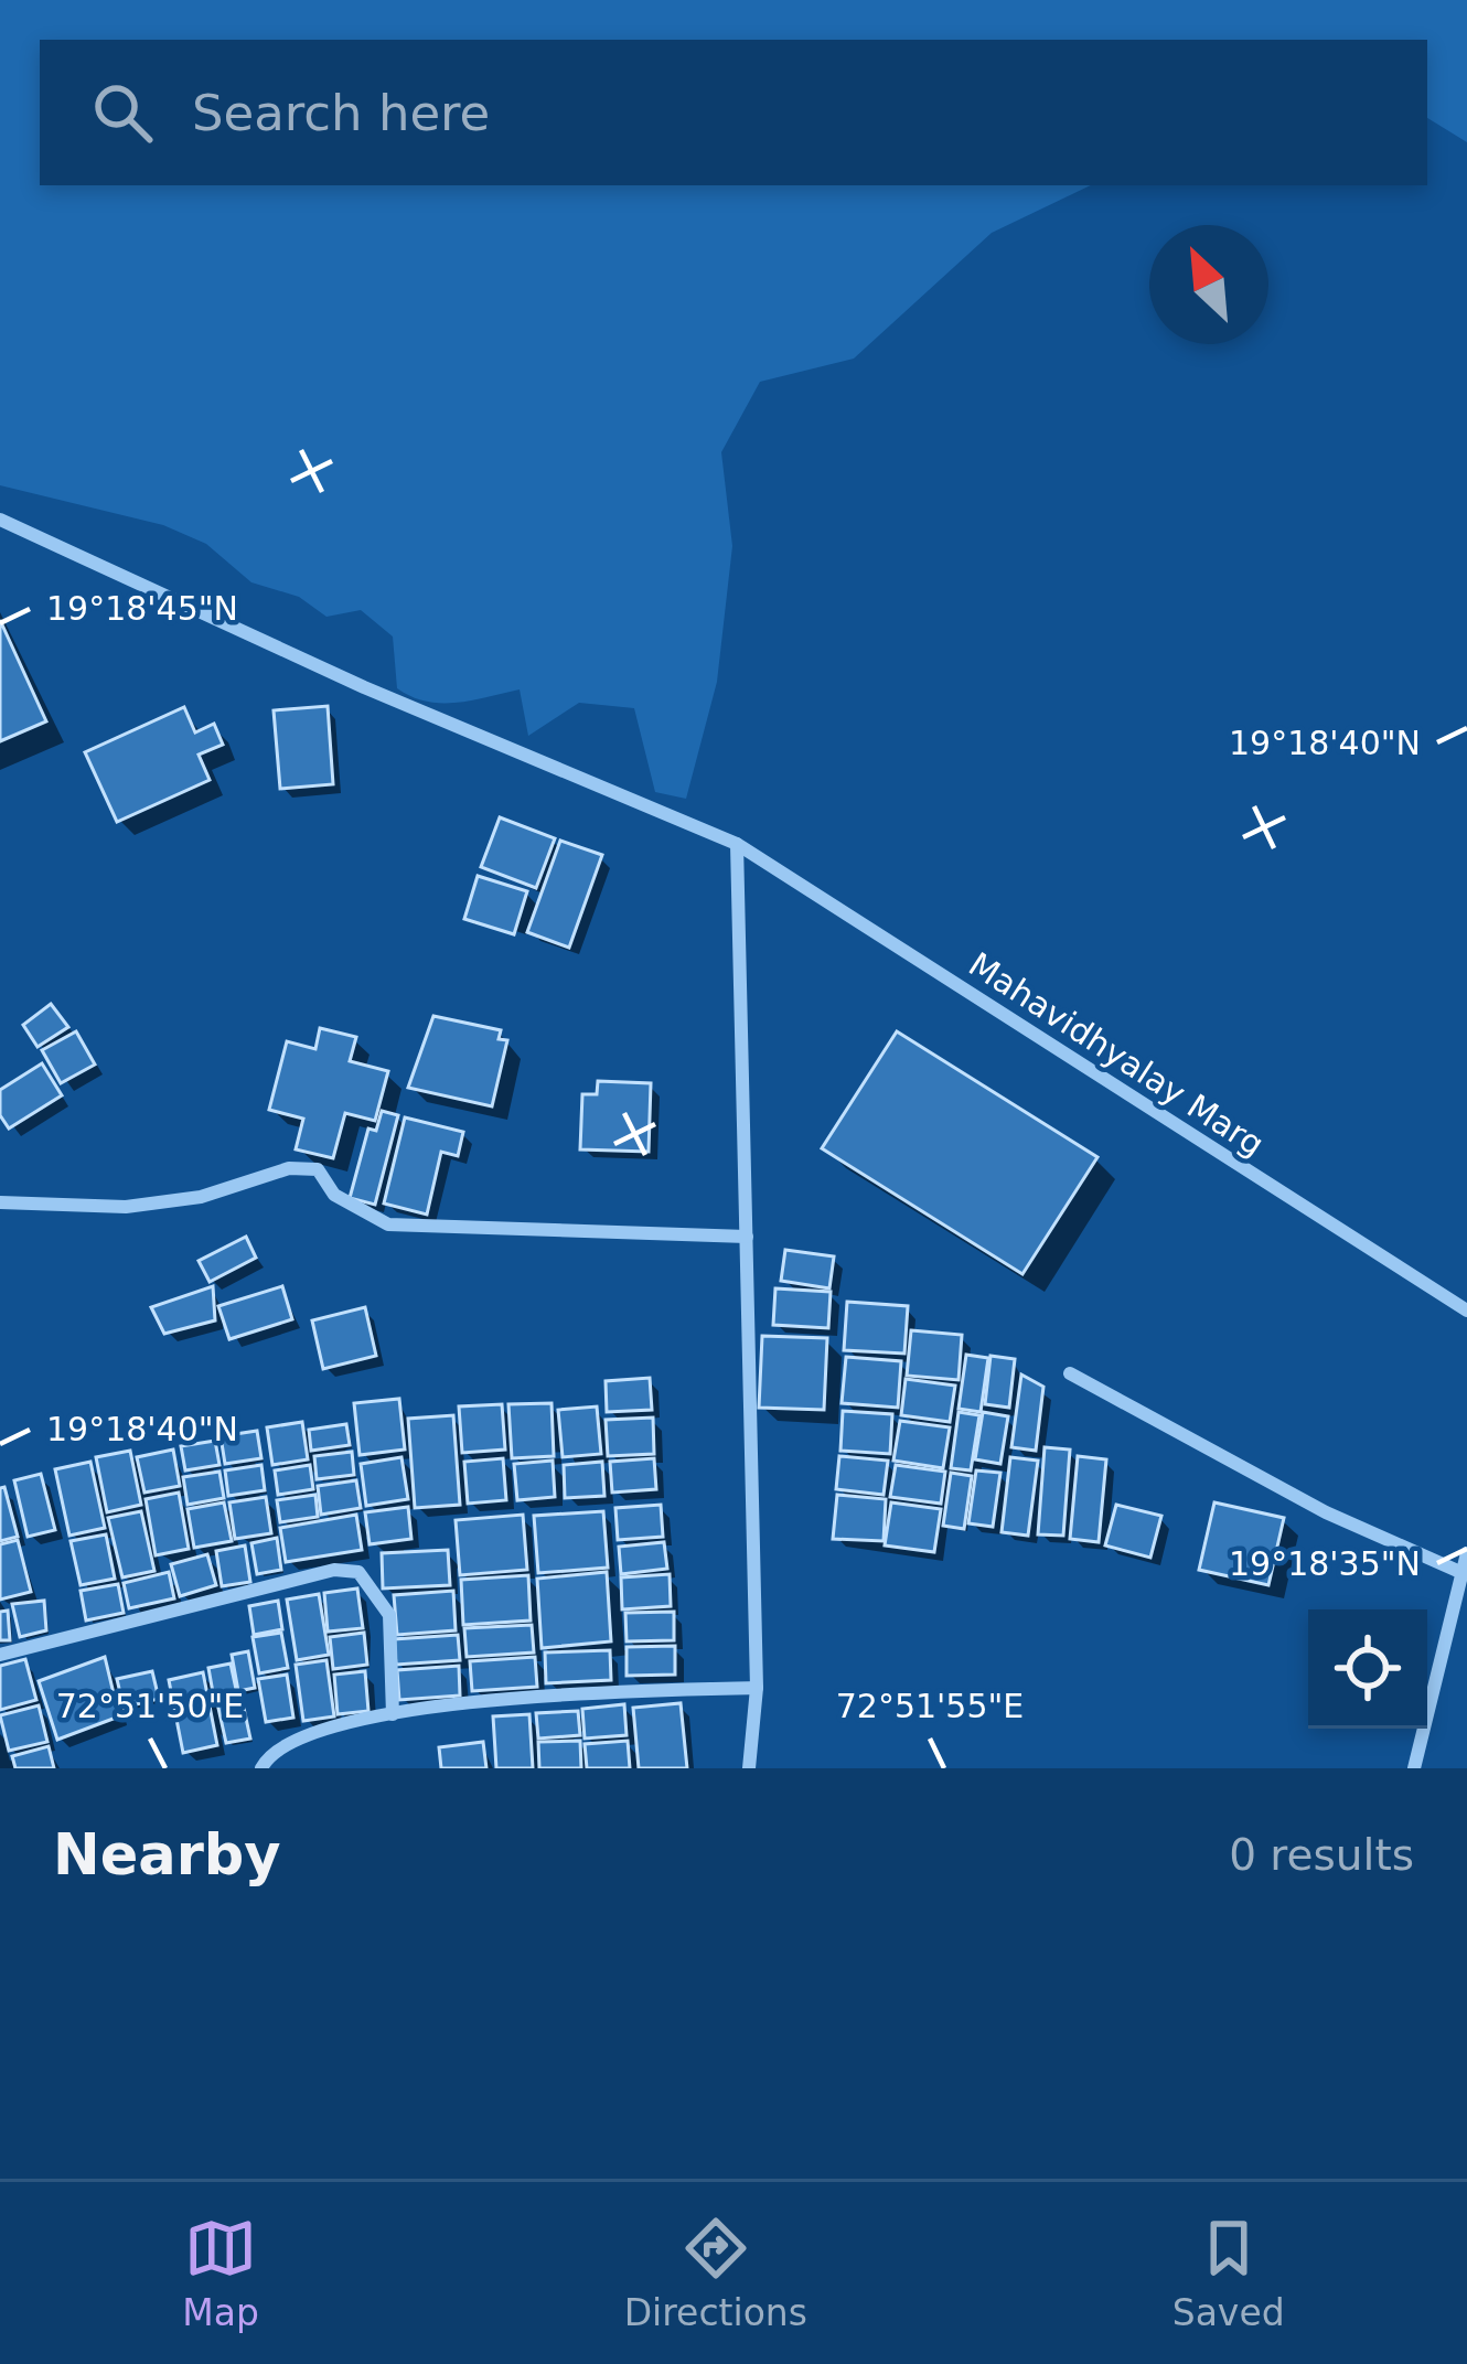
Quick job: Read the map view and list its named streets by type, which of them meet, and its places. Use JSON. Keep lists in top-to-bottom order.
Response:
{
  "streets": {
    "street": ["Mahavidhyalay Marg"]
  },
  "north": "top left",
  "page": {
    "search": "Search here",
    "heading": ["Nearby", "0 results"],
    "nav": ["Map", "Directions", "Saved"]
  },
  "coordinates": [
    "19°18'45\"N",
    "19°18'40\"N",
    "19°18'35\"N",
    "72°51'50\"E",
    "72°51'55\"E"
  ]
}
